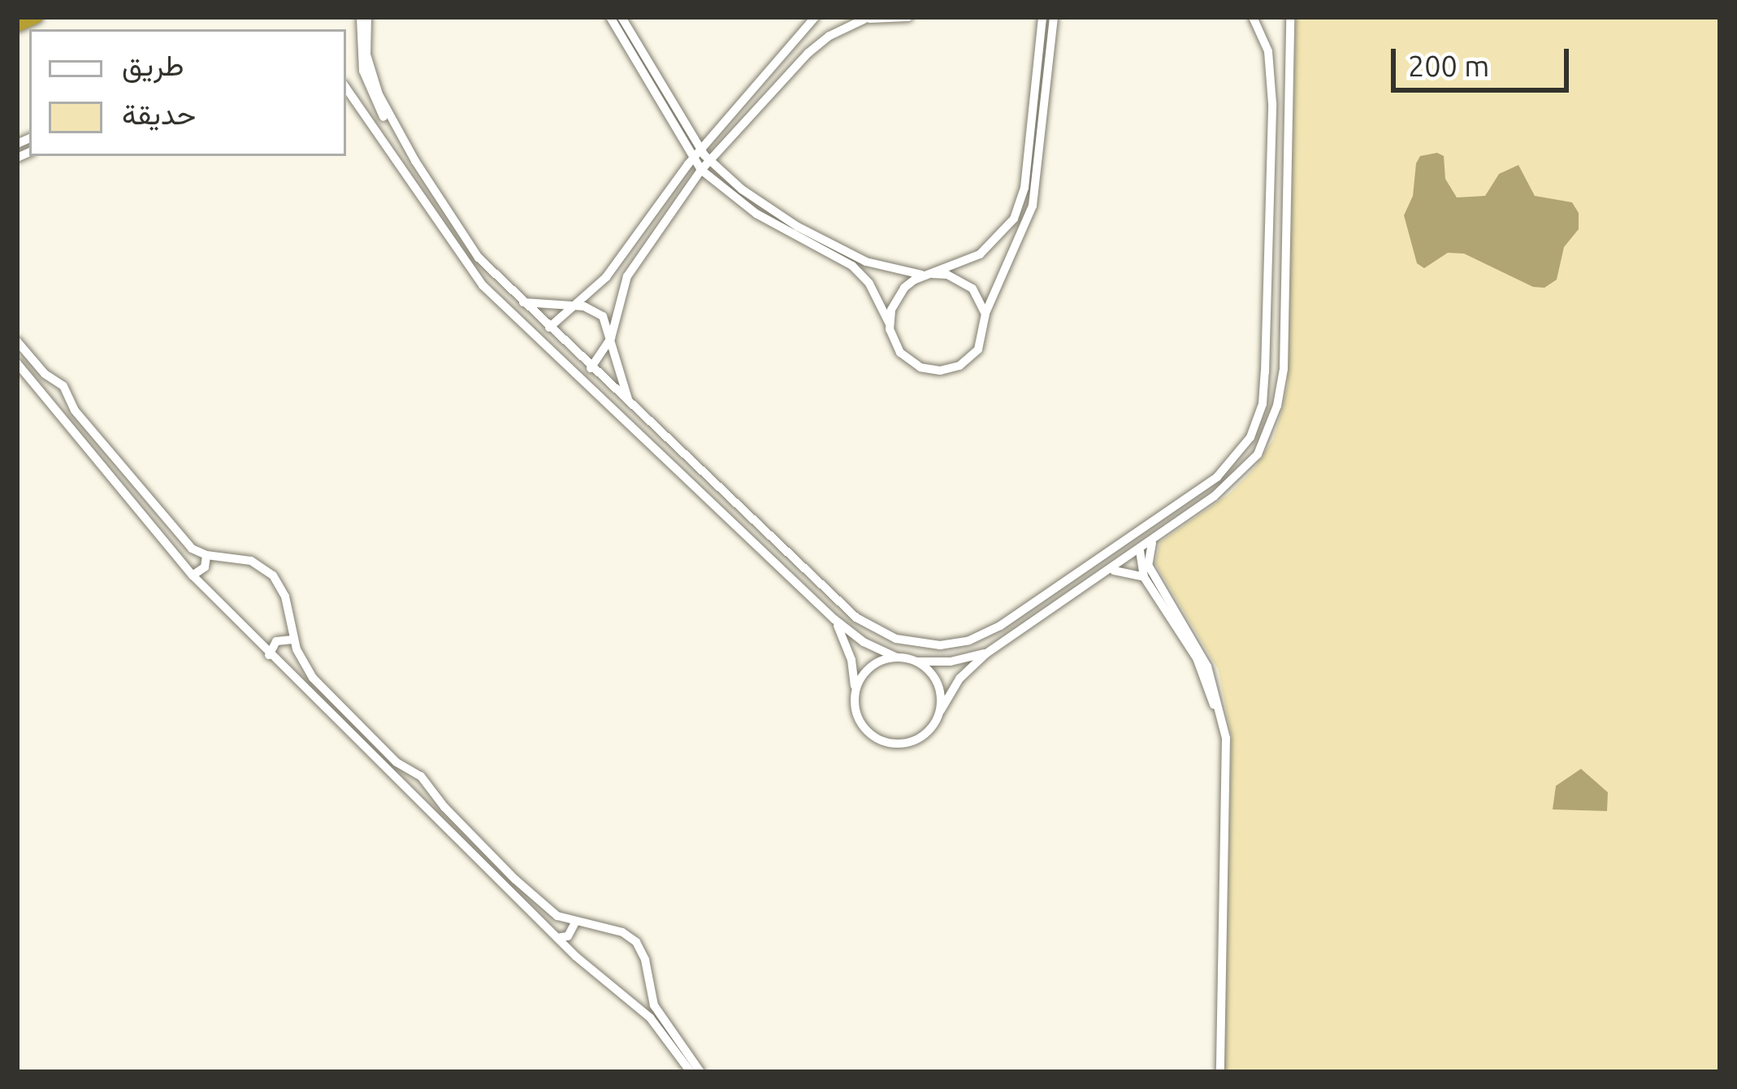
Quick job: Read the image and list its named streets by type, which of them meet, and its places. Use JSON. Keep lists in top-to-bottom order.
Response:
{
  "legend": ["طريق", "حديقة"],
  "scale_bar": "200 m"
}
